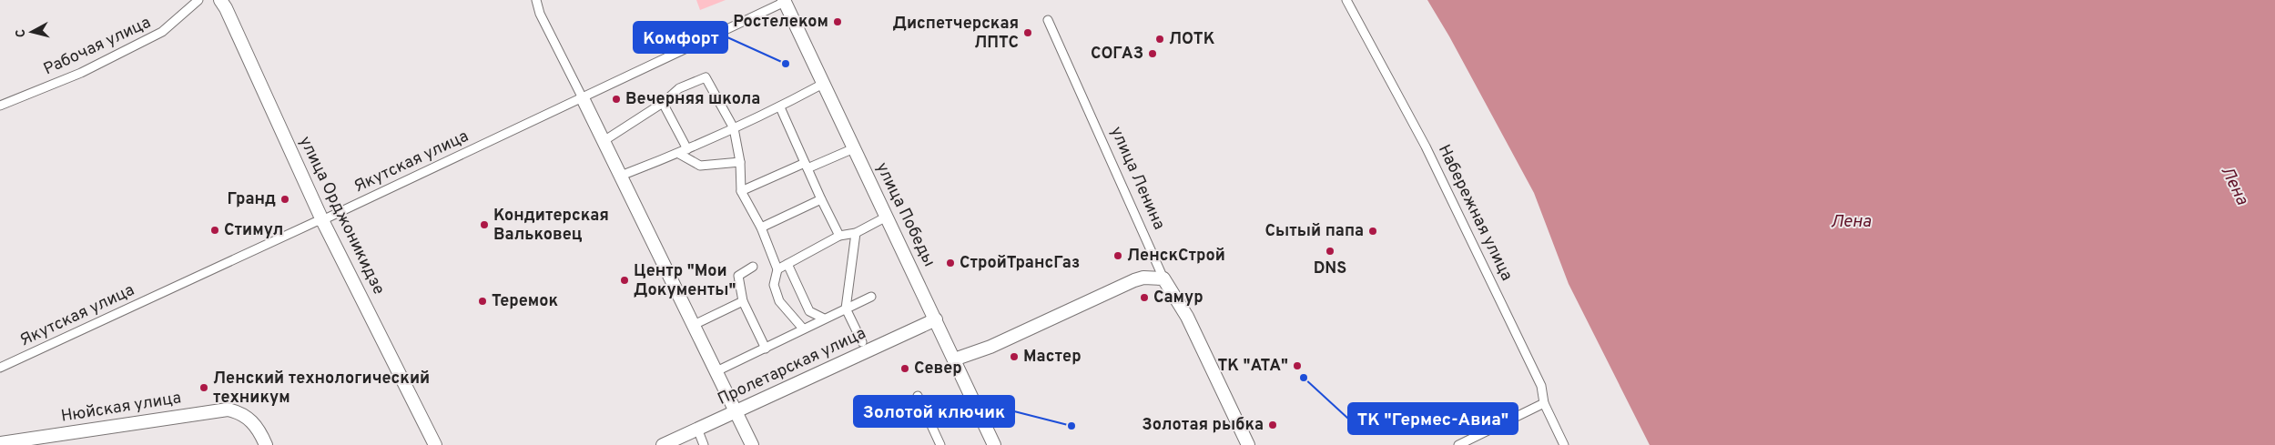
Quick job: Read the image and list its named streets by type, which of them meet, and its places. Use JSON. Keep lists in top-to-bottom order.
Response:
{
  "streets": {
    "main road": [
      "улица Ленина",
      "улица Победы",
      "улица Орджоникидзе",
      "Пролетарская улица",
      "Нюйская улица"
    ],
    "street": ["Рабочая улица", "Якутская улица", "Набережная улица"]
  },
  "crossings": [
    ["Якутская улица", "улица Победы"],
    ["Якутская улица", "улица Орджоникидзе"],
    ["улица Победы", "Пролетарская улица"]
  ],
  "water": ["Лена"],
  "places": [
    "Ростелеком",
    "Диспетчерская ЛПТС",
    "ЛОТК",
    "СОГАЗ",
    "Комфорт",
    "Вечерняя школа",
    "Гранд",
    "Кондитерская Вальковец",
    "Стимул",
    "Сытый папа",
    "DNS",
    "ЛенскСтрой",
    "СтройТрансГаз",
    "Центр \"Мои Документы\"",
    "Самур",
    "Теремок",
    "Мастер",
    "ТК \"АТА\"",
    "Север",
    "ТК \"Гермес-Авиа\"",
    "Ленский технологический техникум",
    "Золотая рыбка",
    "Золотой ключик"
  ],
  "north": "left"
}
